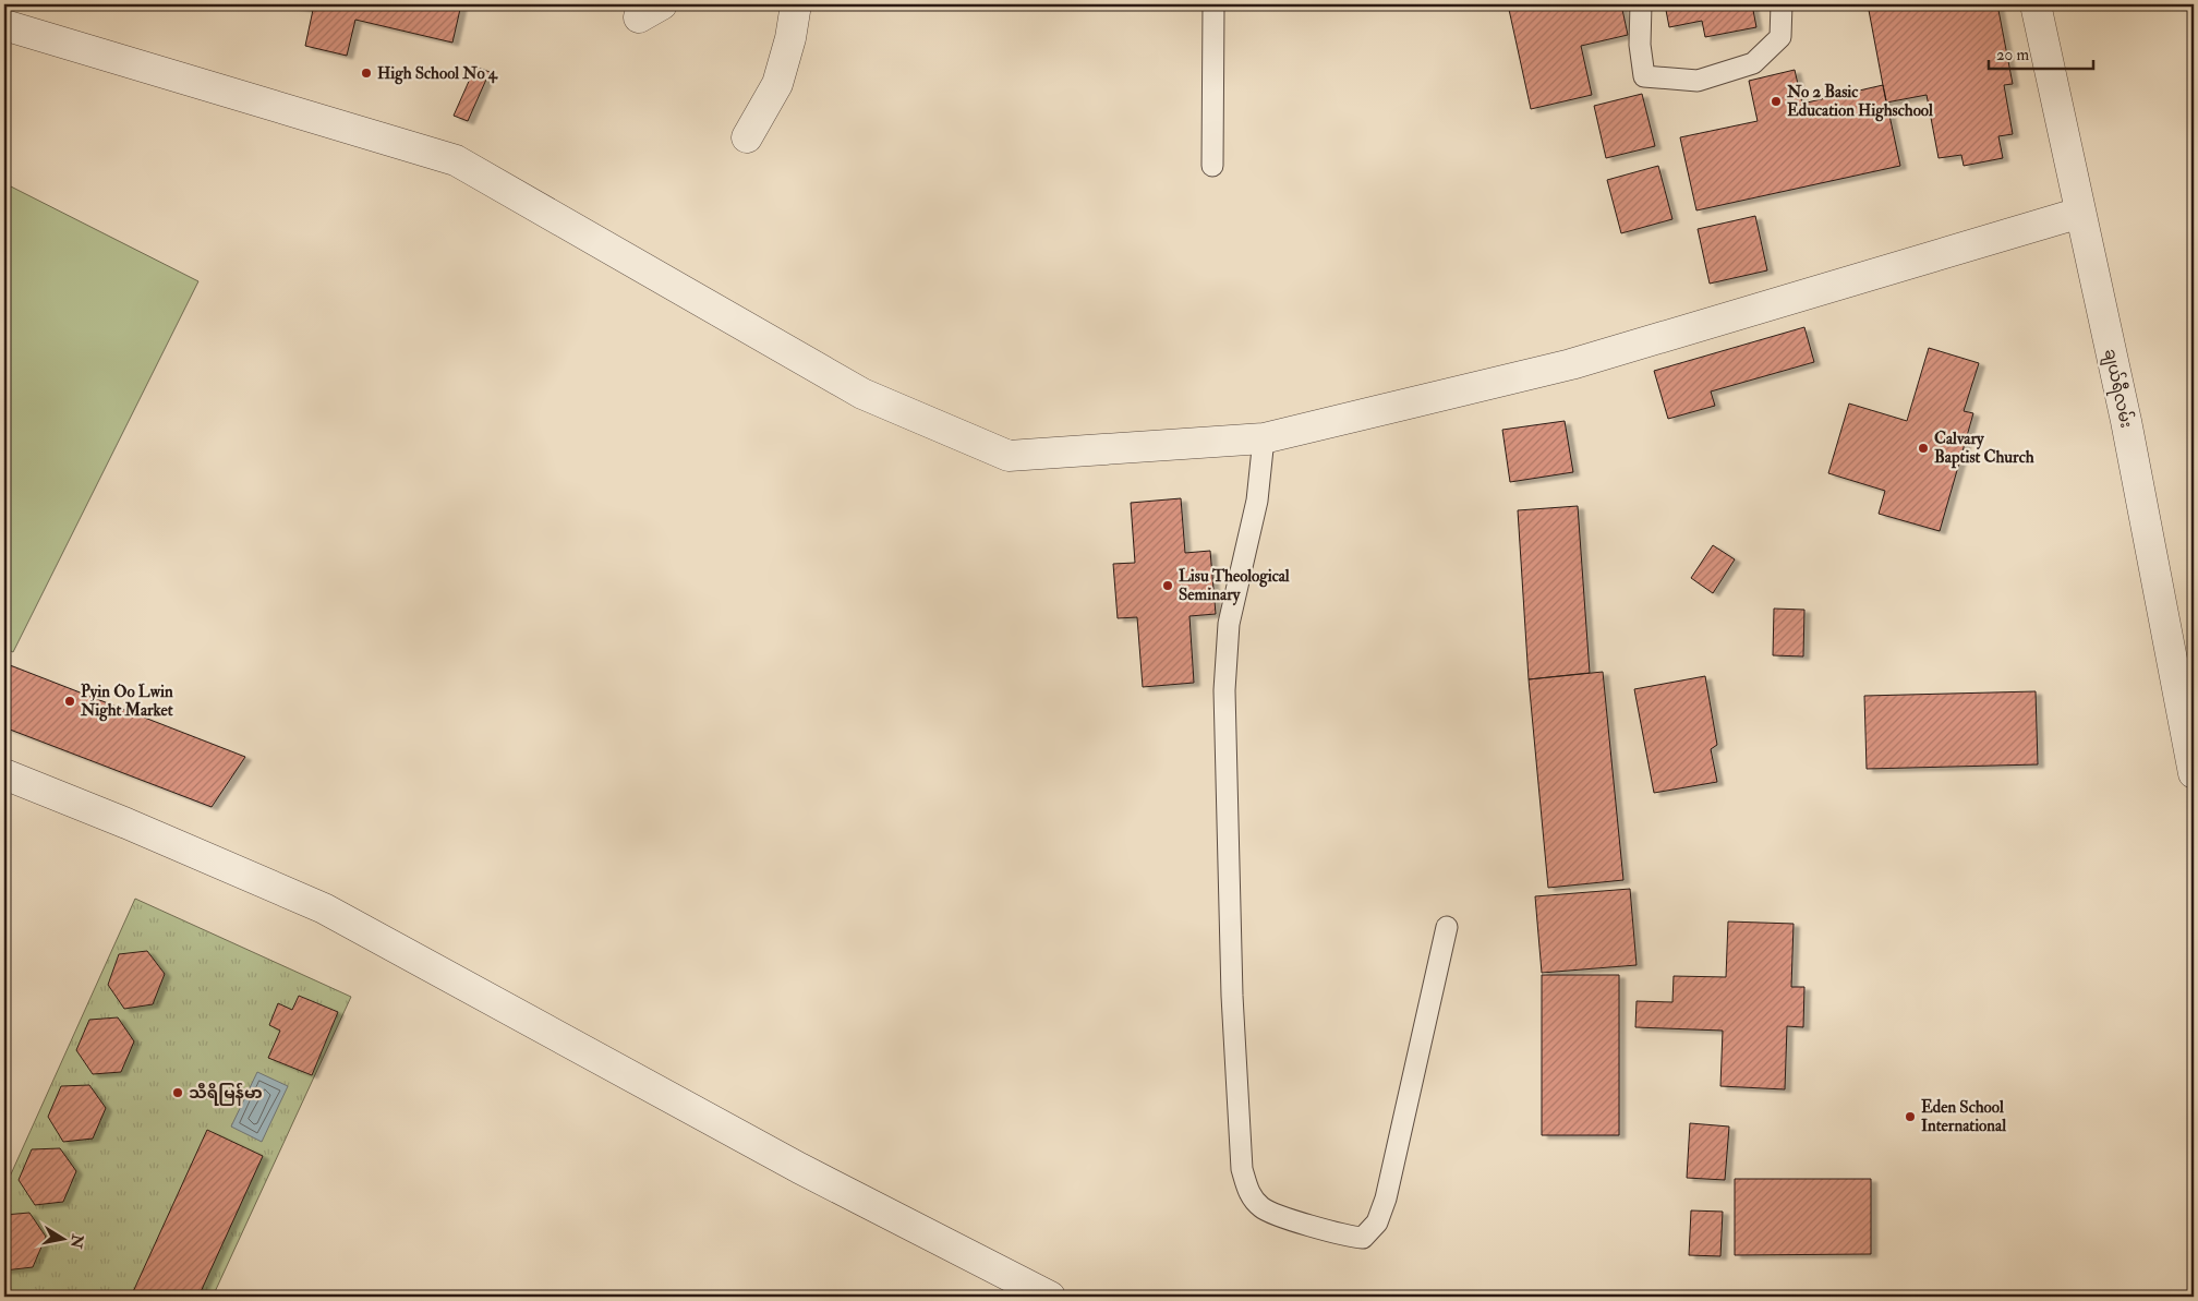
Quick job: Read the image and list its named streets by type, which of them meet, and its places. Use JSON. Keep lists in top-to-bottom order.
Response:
{
  "streets": {
    "street": ["ချယ်ရီလမ်း"]
  },
  "places": [
    "High School No 4",
    "No 2 Basic Education Highschool",
    "Calvary Baptist Church",
    "Lisu Theological Seminary",
    "Pyin Oo Lwin Night Market",
    "သီရိမြန်မာ",
    "Eden School International"
  ],
  "scale_bar": "20 m",
  "north": "right"
}
